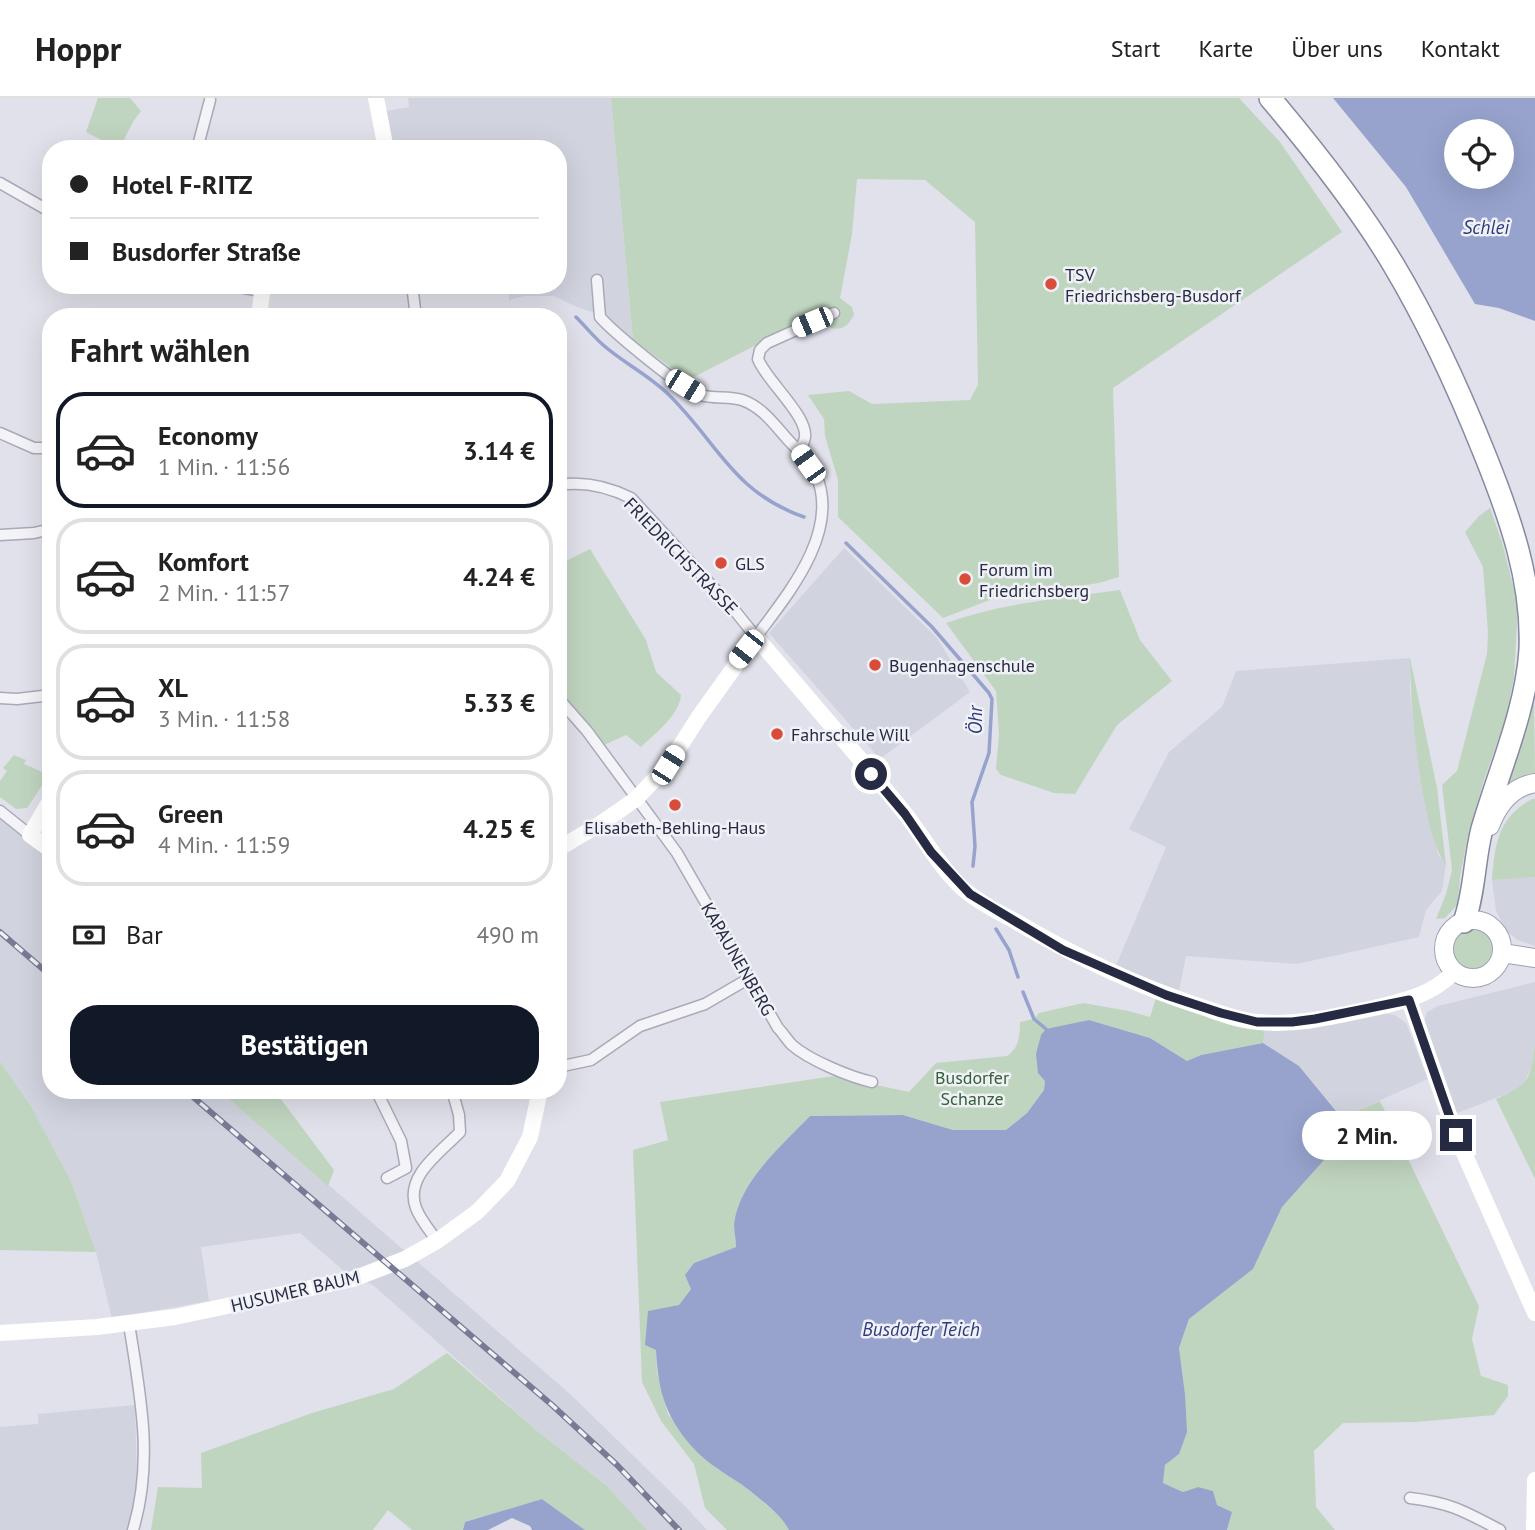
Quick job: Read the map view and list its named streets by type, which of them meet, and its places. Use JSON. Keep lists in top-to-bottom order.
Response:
{
  "streets": {
    "street": ["FRIEDRICHSTRASSE", "KAPAUNENBERG", "HUSUMER BAUM"]
  },
  "water": ["Schlei", "Öhr", "Busdorfer Teich"],
  "parks": ["Busdorfer Schanze"],
  "places": [
    "TSV Friedrichsberg-Busdorf",
    "GLS",
    "Forum im Friedrichsberg",
    "Bugenhagenschule",
    "Fahrschule Will",
    "Elisabeth-Behling-Haus"
  ],
  "page": {
    "header": "Hoppr",
    "nav": [
      "Start",
      "Karte",
      "Über uns",
      "Kontakt"
    ],
    "banner": ["Hotel F-RITZ", "Busdorfer Straße"],
    "heading": "Fahrt wählen",
    "list": [
      {
        "name": "Economy",
        "note": "1 Min. · 11:56",
        "value": "3.14 €"
      },
      {
        "name": "Komfort",
        "note": "2 Min. · 11:57",
        "value": "4.24 €"
      },
      {
        "name": "XL",
        "note": "3 Min. · 11:58",
        "value": "5.33 €"
      },
      {
        "name": "Green",
        "note": "4 Min. · 11:59",
        "value": "4.25 €"
      }
    ],
    "pay": ["Bar", "490 m"],
    "buttons": "Bestätigen",
    "bubble": "2 Min."
  }
}
